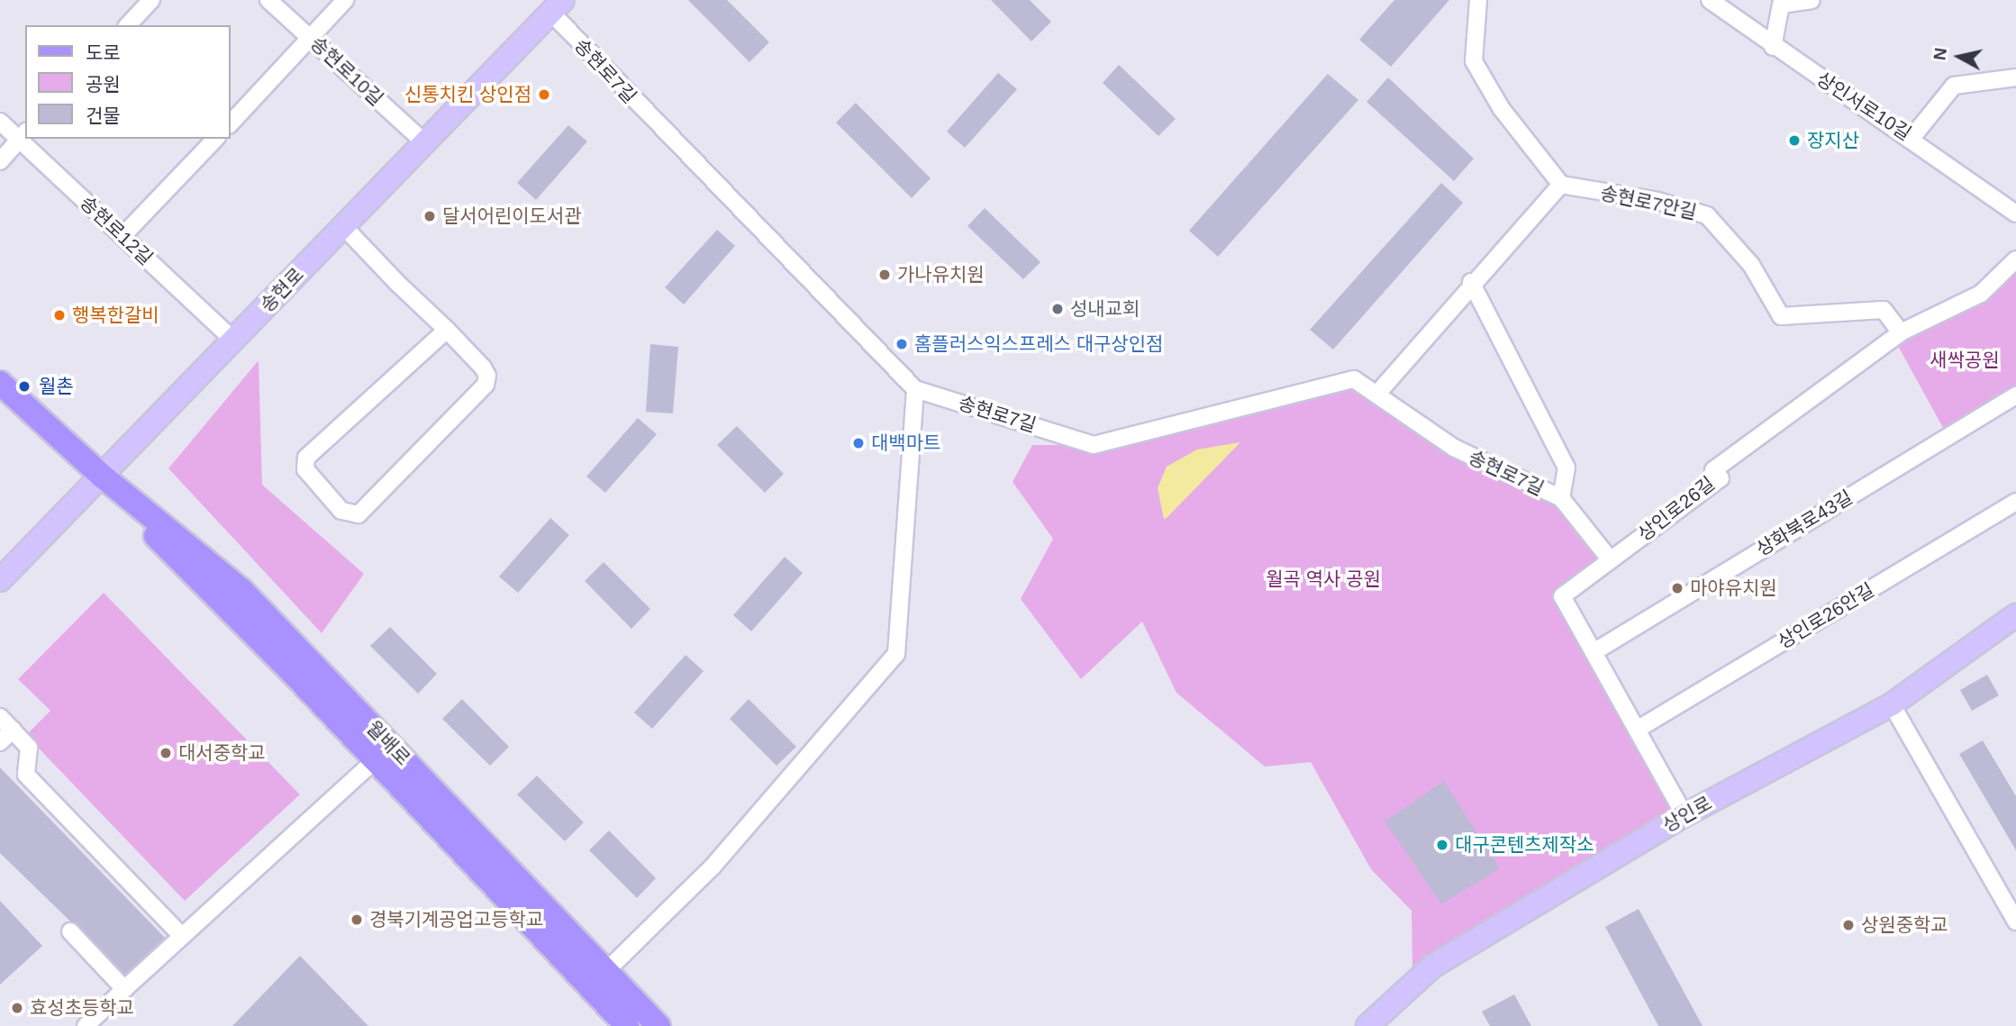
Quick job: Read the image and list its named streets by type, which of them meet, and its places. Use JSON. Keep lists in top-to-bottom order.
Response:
{
  "streets": {
    "main road": ["송현로", "월배로", "상인로"],
    "street": [
      "송현로10길",
      "송현로7길",
      "상인서로10길",
      "송현로7안길",
      "송현로12길",
      "상인로26길",
      "상화북로43길",
      "상인로26안길"
    ]
  },
  "crossings": [
    ["송현로10길", "송현로"],
    ["송현로7길", "송현로"],
    ["송현로7길", "상인로26길"],
    ["송현로7안길", "상인로26길"],
    ["송현로12길", "송현로"],
    ["송현로", "월배로"],
    ["상인로26길", "상화북로43길"],
    ["상인로26길", "상인로26안길"],
    ["상인로26길", "상인로"]
  ],
  "parks": ["새싹공원", "월곡 역사 공원"],
  "places": [
    "신통치킨 상인점",
    "장지산",
    "달서어린이도서관",
    "가나유치원",
    "성내교회",
    "행복한갈비",
    "홈플러스익스프레스 대구상인점",
    "월촌",
    "대백마트",
    "마야유치원",
    "대서중학교",
    "대구콘텐츠제작소",
    "경북기계공업고등학교",
    "상원중학교",
    "효성초등학교"
  ],
  "legend": ["도로", "공원", "건물"],
  "north": "left"
}
